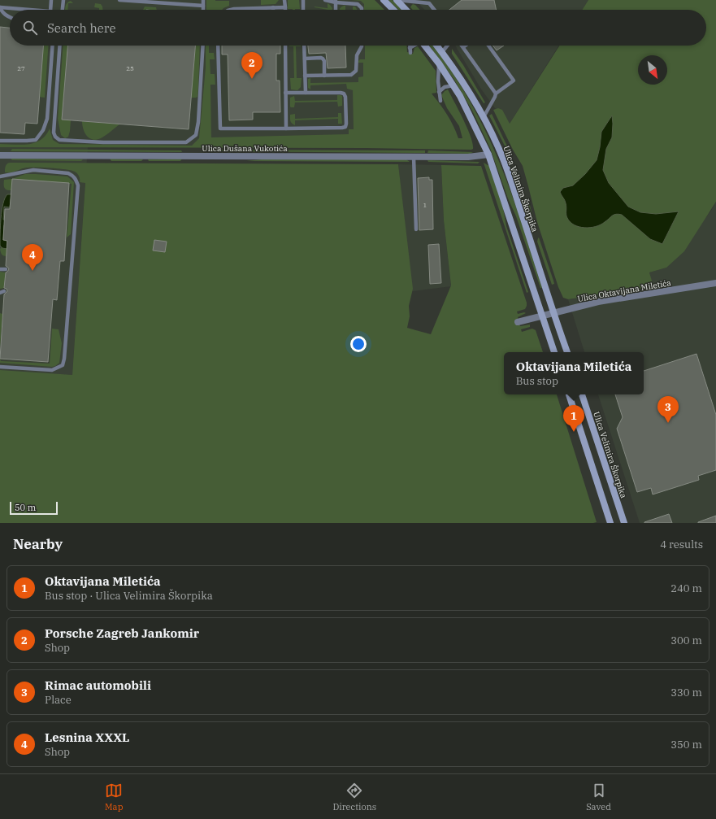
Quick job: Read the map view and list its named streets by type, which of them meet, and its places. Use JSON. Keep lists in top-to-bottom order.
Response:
{
  "streets": {
    "main road": ["Ulica Velimira Škorpika"],
    "street": ["Ulica Dušana Vukotića", "Ulica Oktavijana Miletića"]
  },
  "crossings": [
    ["Ulica Velimira Škorpika", "Ulica Oktavijana Miletića"]
  ],
  "house_numbers": ["27", "25", "1"],
  "scale_bar": "50 m",
  "north": "bottom right",
  "page": {
    "search": "Search here",
    "pins": [
      "2",
      "4",
      "3",
      "1"
    ],
    "popup": ["Oktavijana Miletića", "Bus stop"],
    "scale": "50 m",
    "heading": ["Nearby", "4 results"],
    "list": [
      {
        "mark": "1",
        "name": "Oktavijana Miletića",
        "note": "Bus stop · Ulica Velimira Škorpika",
        "value": "240 m"
      },
      {
        "mark": "2",
        "name": "Porsche Zagreb Jankomir",
        "note": "Shop",
        "value": "300 m"
      },
      {
        "mark": "3",
        "name": "Rimac automobili",
        "note": "Place",
        "value": "330 m"
      },
      {
        "mark": "4",
        "name": "Lesnina XXXL",
        "note": "Shop",
        "value": "350 m"
      }
    ],
    "nav": ["Map", "Directions", "Saved"]
  }
}
